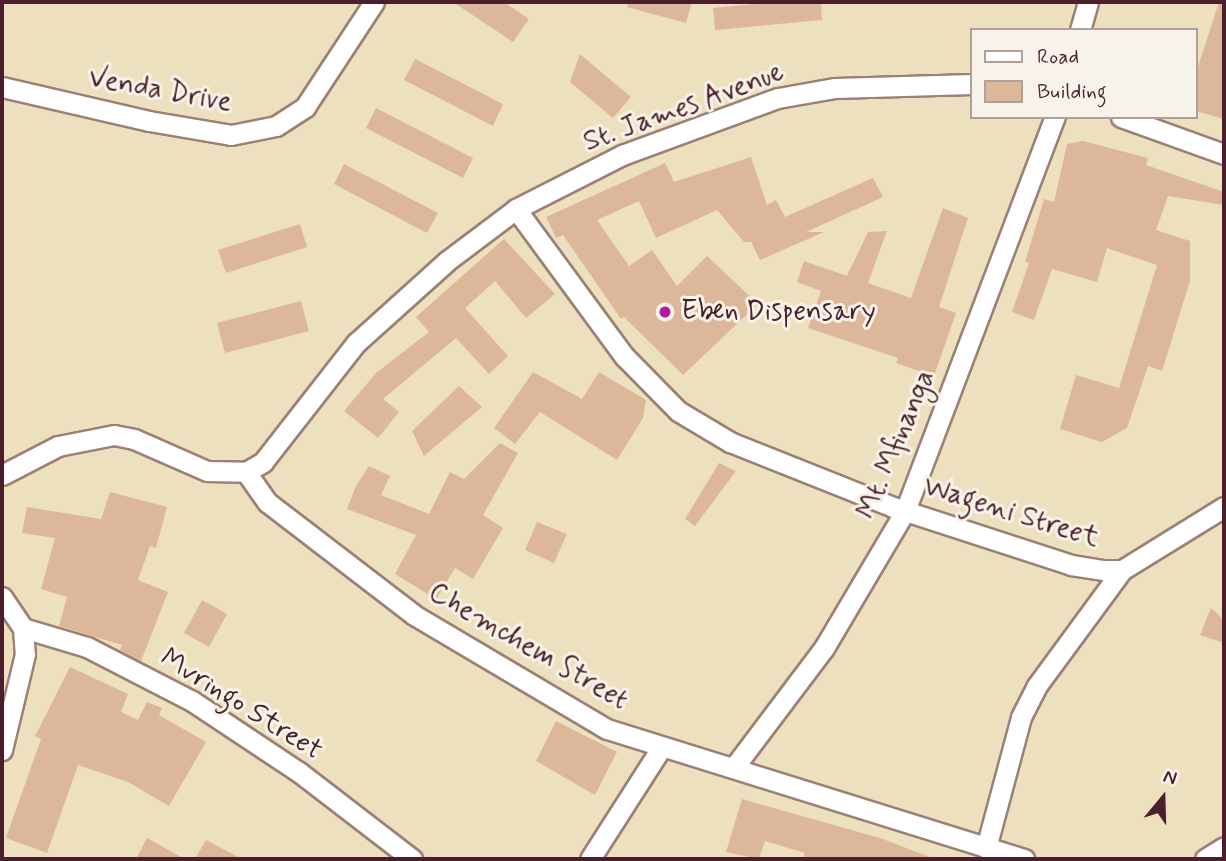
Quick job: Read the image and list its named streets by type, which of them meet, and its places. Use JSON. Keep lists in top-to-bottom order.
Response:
{
  "streets": {
    "street": [
      "Venda Drive",
      "St. James Avenue",
      "Mt. Mfinanga",
      "Wageni Street",
      "Chemchem Street",
      "Mvringo Street"
    ]
  },
  "crossings": [
    ["St. James Avenue", "Wageni Street"],
    ["St. James Avenue", "Chemchem Street"],
    ["Mt. Mfinanga", "Wageni Street"],
    ["Mt. Mfinanga", "Chemchem Street"]
  ],
  "places": ["Eben Dispensary"],
  "legend": ["Road", "Building"],
  "north": "top"
}
